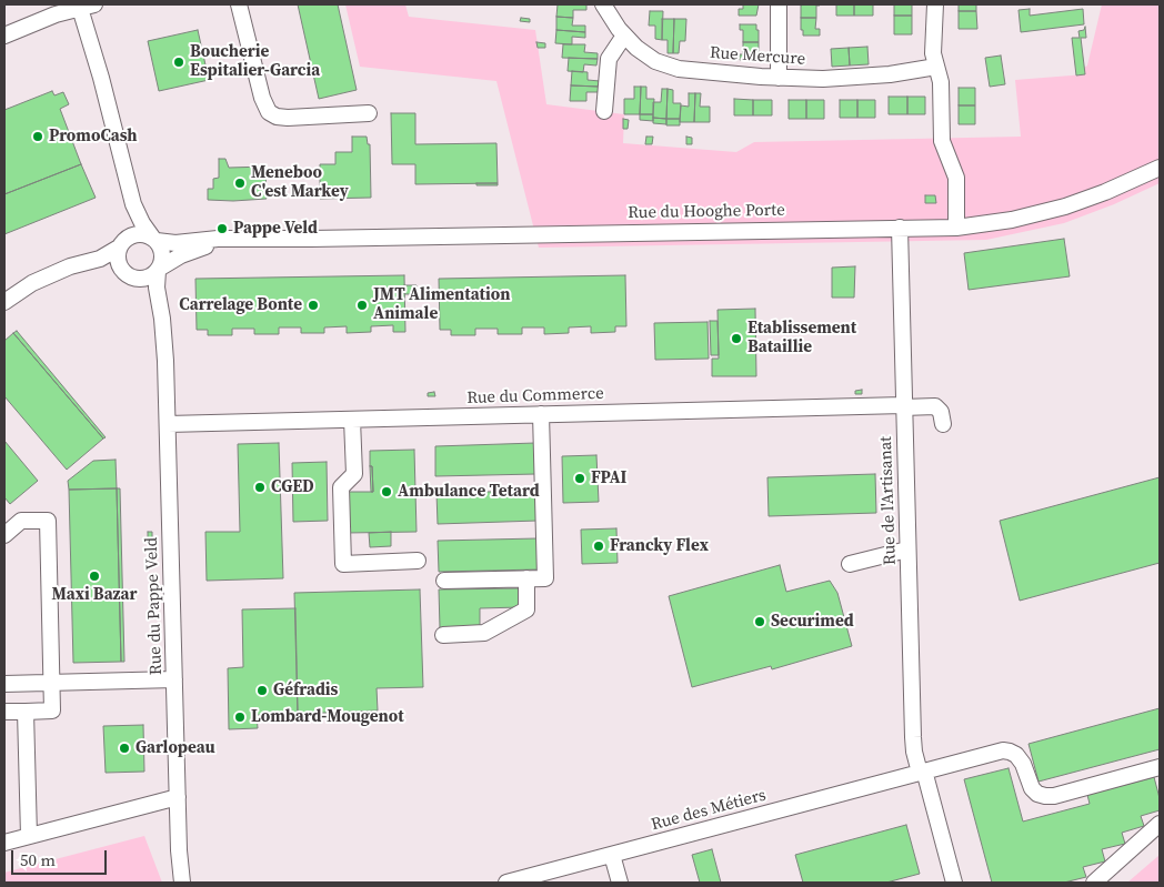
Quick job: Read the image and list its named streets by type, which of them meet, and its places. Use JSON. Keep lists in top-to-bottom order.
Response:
{
  "streets": {
    "street": [
      "Rue Mercure",
      "Rue du Hooghe Porte",
      "Rue du Commerce",
      "Rue de l'Artisanat",
      "Rue du Pappe Veld",
      "Rue des Métiers"
    ]
  },
  "crossings": [
    ["Rue du Hooghe Porte", "Rue de l'Artisanat"],
    ["Rue du Hooghe Porte", "Rue du Pappe Veld"],
    ["Rue du Commerce", "Rue de l'Artisanat"],
    ["Rue du Commerce", "Rue du Pappe Veld"],
    ["Rue de l'Artisanat", "Rue des Métiers"]
  ],
  "places": [
    "Boucherie Espitalier-Garcia",
    "PromoCash",
    "Meneboo C'est Markey",
    "Pappe Veld",
    "Carrelage Bonte",
    "JMT Alimentation Animale",
    "Etablissement Bataillie",
    "FPAI",
    "CGED",
    "Ambulance Tetard",
    "Francky Flex",
    "Maxi Bazar",
    "Securimed",
    "Géfradis",
    "Lombard-Mougenot",
    "Garlopeau"
  ],
  "scale_bar": "50 m"
}
